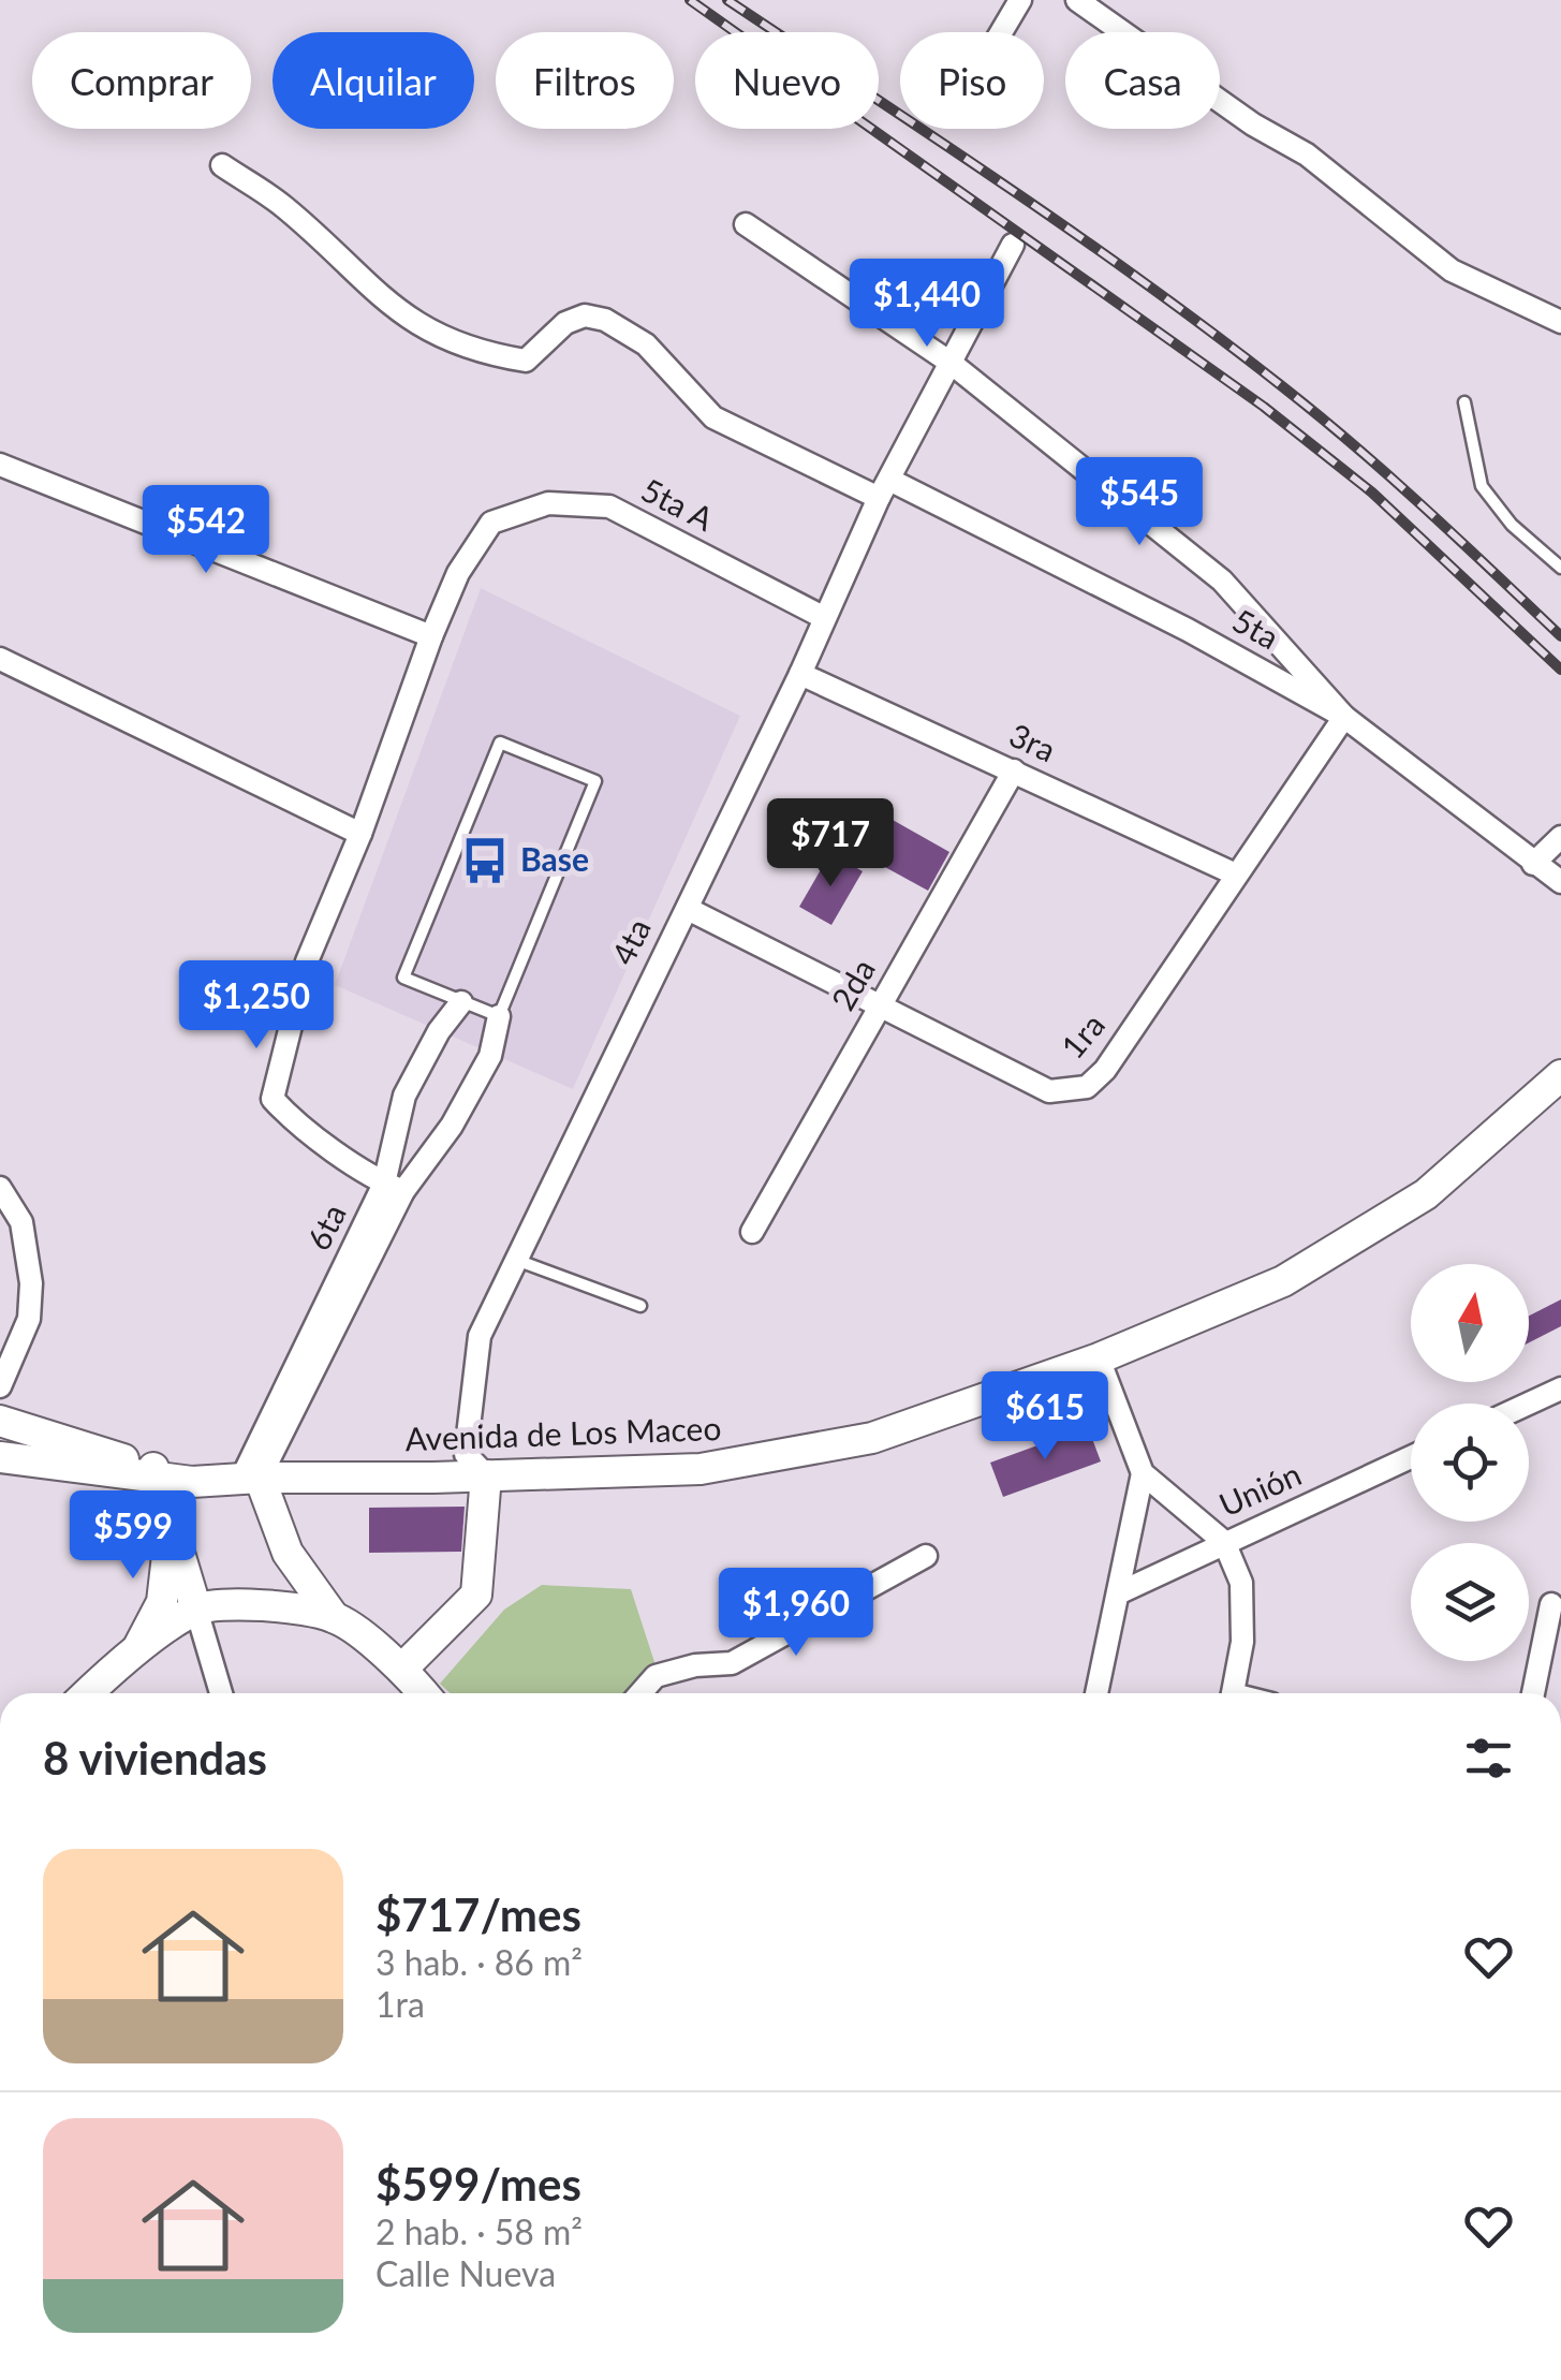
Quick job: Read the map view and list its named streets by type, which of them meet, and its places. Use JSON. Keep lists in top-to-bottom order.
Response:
{
  "streets": {
    "street": [
      "5ta A",
      "5ta",
      "3ra",
      "4ta",
      "2da",
      "1ra",
      "6ta",
      "Avenida de Los Maceo",
      "Unión"
    ]
  },
  "crossings": [
    ["5ta A", "4ta"],
    ["5ta A", "6ta"],
    ["5ta", "4ta"],
    ["5ta", "1ra"],
    ["3ra", "4ta"],
    ["3ra", "2da"],
    ["3ra", "1ra"],
    ["4ta", "1ra"],
    ["4ta", "Avenida de Los Maceo"],
    ["2da", "1ra"],
    ["6ta", "Avenida de Los Maceo"]
  ],
  "places": {
    "bus stop": ["Base"]
  },
  "north": "top",
  "page": {
    "chip": [
      "Comprar",
      "Alquilar",
      "Filtros",
      "Nuevo",
      "Piso",
      "Casa"
    ],
    "price": [
      "$1,440",
      "$545",
      "$542",
      "$717",
      "$1,250",
      "$615",
      "$599",
      "$1,960"
    ],
    "heading": "8 viviendas",
    "list": [
      {
        "name": "$717/mes",
        "note": "3 hab. · 86 m² · 1ra"
      },
      {
        "name": "$599/mes",
        "note": "2 hab. · 58 m² · Calle Nueva"
      }
    ]
  }
}
